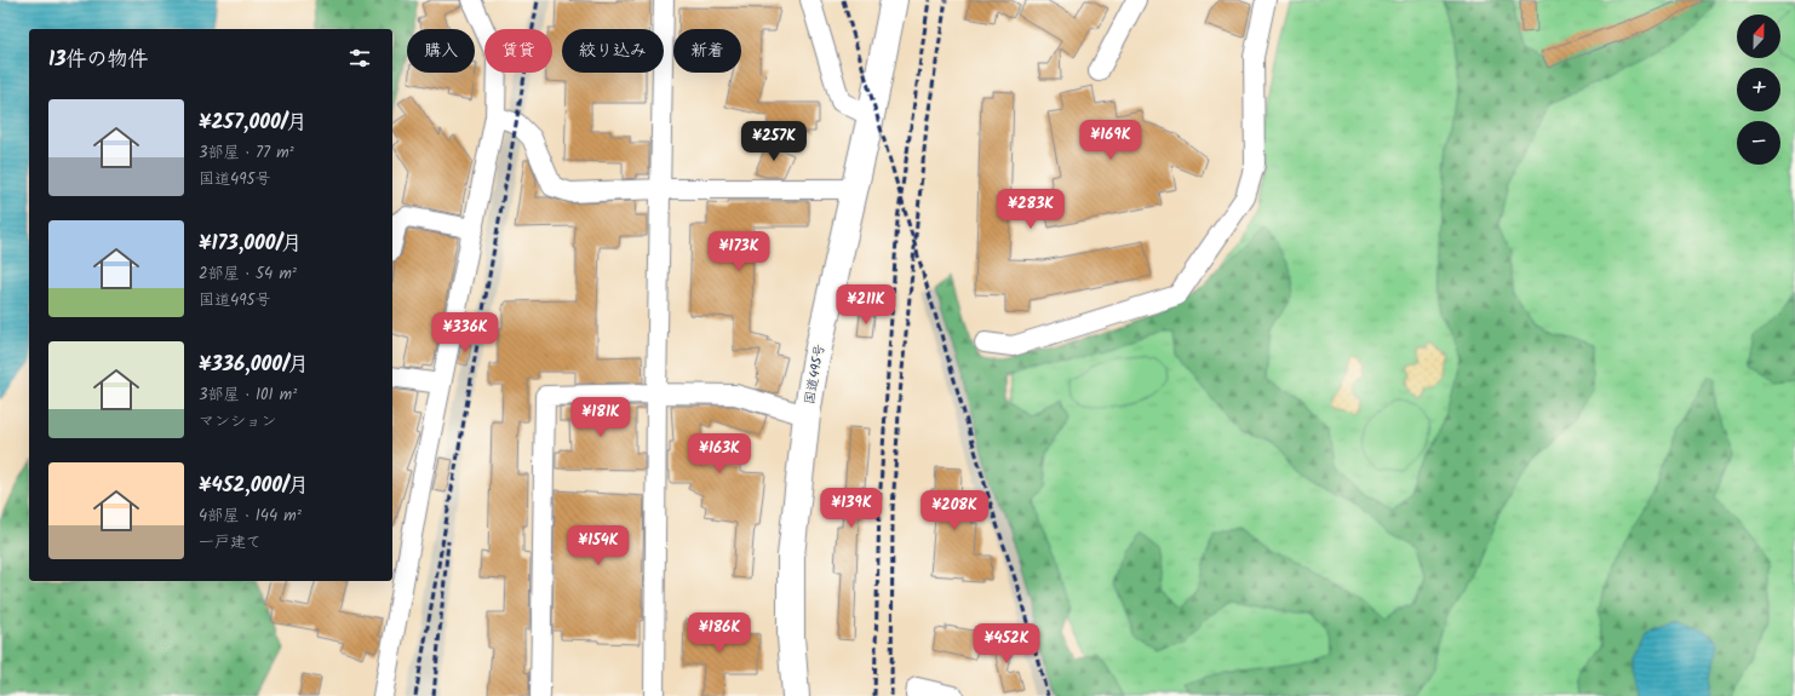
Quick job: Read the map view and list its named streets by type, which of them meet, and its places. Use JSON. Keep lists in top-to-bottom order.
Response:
{
  "streets": {
    "highway": ["国道495号"]
  },
  "north": "top",
  "page": {
    "map_buttons": ["+", "−"],
    "chip": [
      "購入",
      "賃貸",
      "絞り込み",
      "新着"
    ],
    "heading": "13件の物件",
    "list": [
      {
        "name": "¥257,000/月",
        "note": "3部屋 · 77 m² · 国道495号"
      },
      {
        "name": "¥173,000/月",
        "note": "2部屋 · 54 m² · 国道495号"
      },
      {
        "name": "¥336,000/月",
        "note": "3部屋 · 101 m² · マンション"
      },
      {
        "name": "¥452,000/月",
        "note": "4部屋 · 144 m² · 一戸建て"
      }
    ],
    "price": [
      "¥169K",
      "¥257K",
      "¥283K",
      "¥173K",
      "¥211K",
      "¥336K",
      "¥181K",
      "¥163K",
      "¥139K",
      "¥208K",
      "¥154K",
      "¥186K",
      "¥452K"
    ]
  }
}
